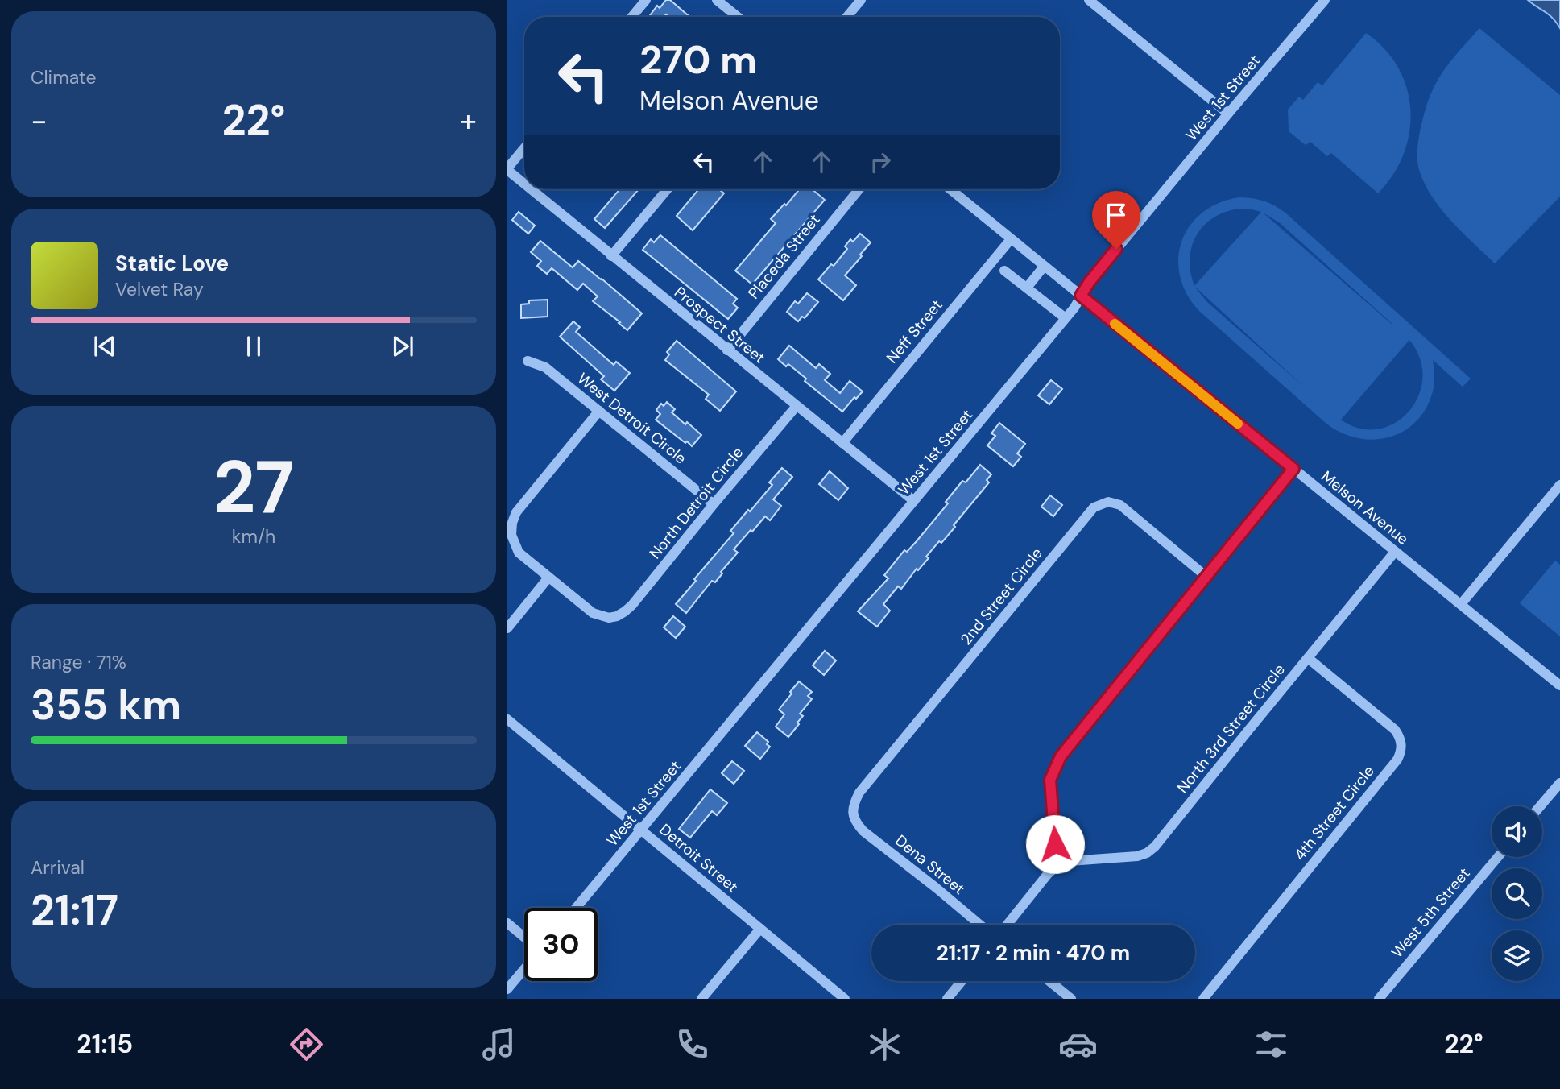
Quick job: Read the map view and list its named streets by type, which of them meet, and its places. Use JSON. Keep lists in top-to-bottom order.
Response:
{
  "streets": {
    "street": [
      "West 1st Street",
      "Placeda Street",
      "Prospect Street",
      "Neff Street",
      "West Detroit Circle",
      "North Detroit Circle",
      "Melson Avenue",
      "2nd Street Circle",
      "North 3rd Street Circle",
      "4th Street Circle",
      "Detroit Street",
      "Dena Street",
      "West 5th Street"
    ]
  },
  "crossings": [
    ["West 1st Street", "Prospect Street"],
    ["West 1st Street", "Melson Avenue"],
    ["West 1st Street", "Detroit Street"],
    ["Placeda Street", "Prospect Street"],
    ["Prospect Street", "Neff Street"],
    ["Prospect Street", "North Detroit Circle"],
    ["Neff Street", "Melson Avenue"],
    ["West Detroit Circle", "North Detroit Circle"],
    ["Melson Avenue", "North 3rd Street Circle"],
    ["2nd Street Circle", "Dena Street"],
    ["North 3rd Street Circle", "4th Street Circle"]
  ],
  "page": {
    "tile": [
      "Climate",
      ["27", "km/h"],
      ["Range · 71%", "355 km"],
      ["Arrival", "21:17"]
    ],
    "turn": ["270 m", "Melson Avenue"],
    "heat": ["−", "22°", "+"],
    "song": ["Static Love", "Velvet Ray"],
    "limit": "30",
    "trip": "21:17 · 2 min · 470 m",
    "tabs": ["21:15", "22°"]
  }
}
